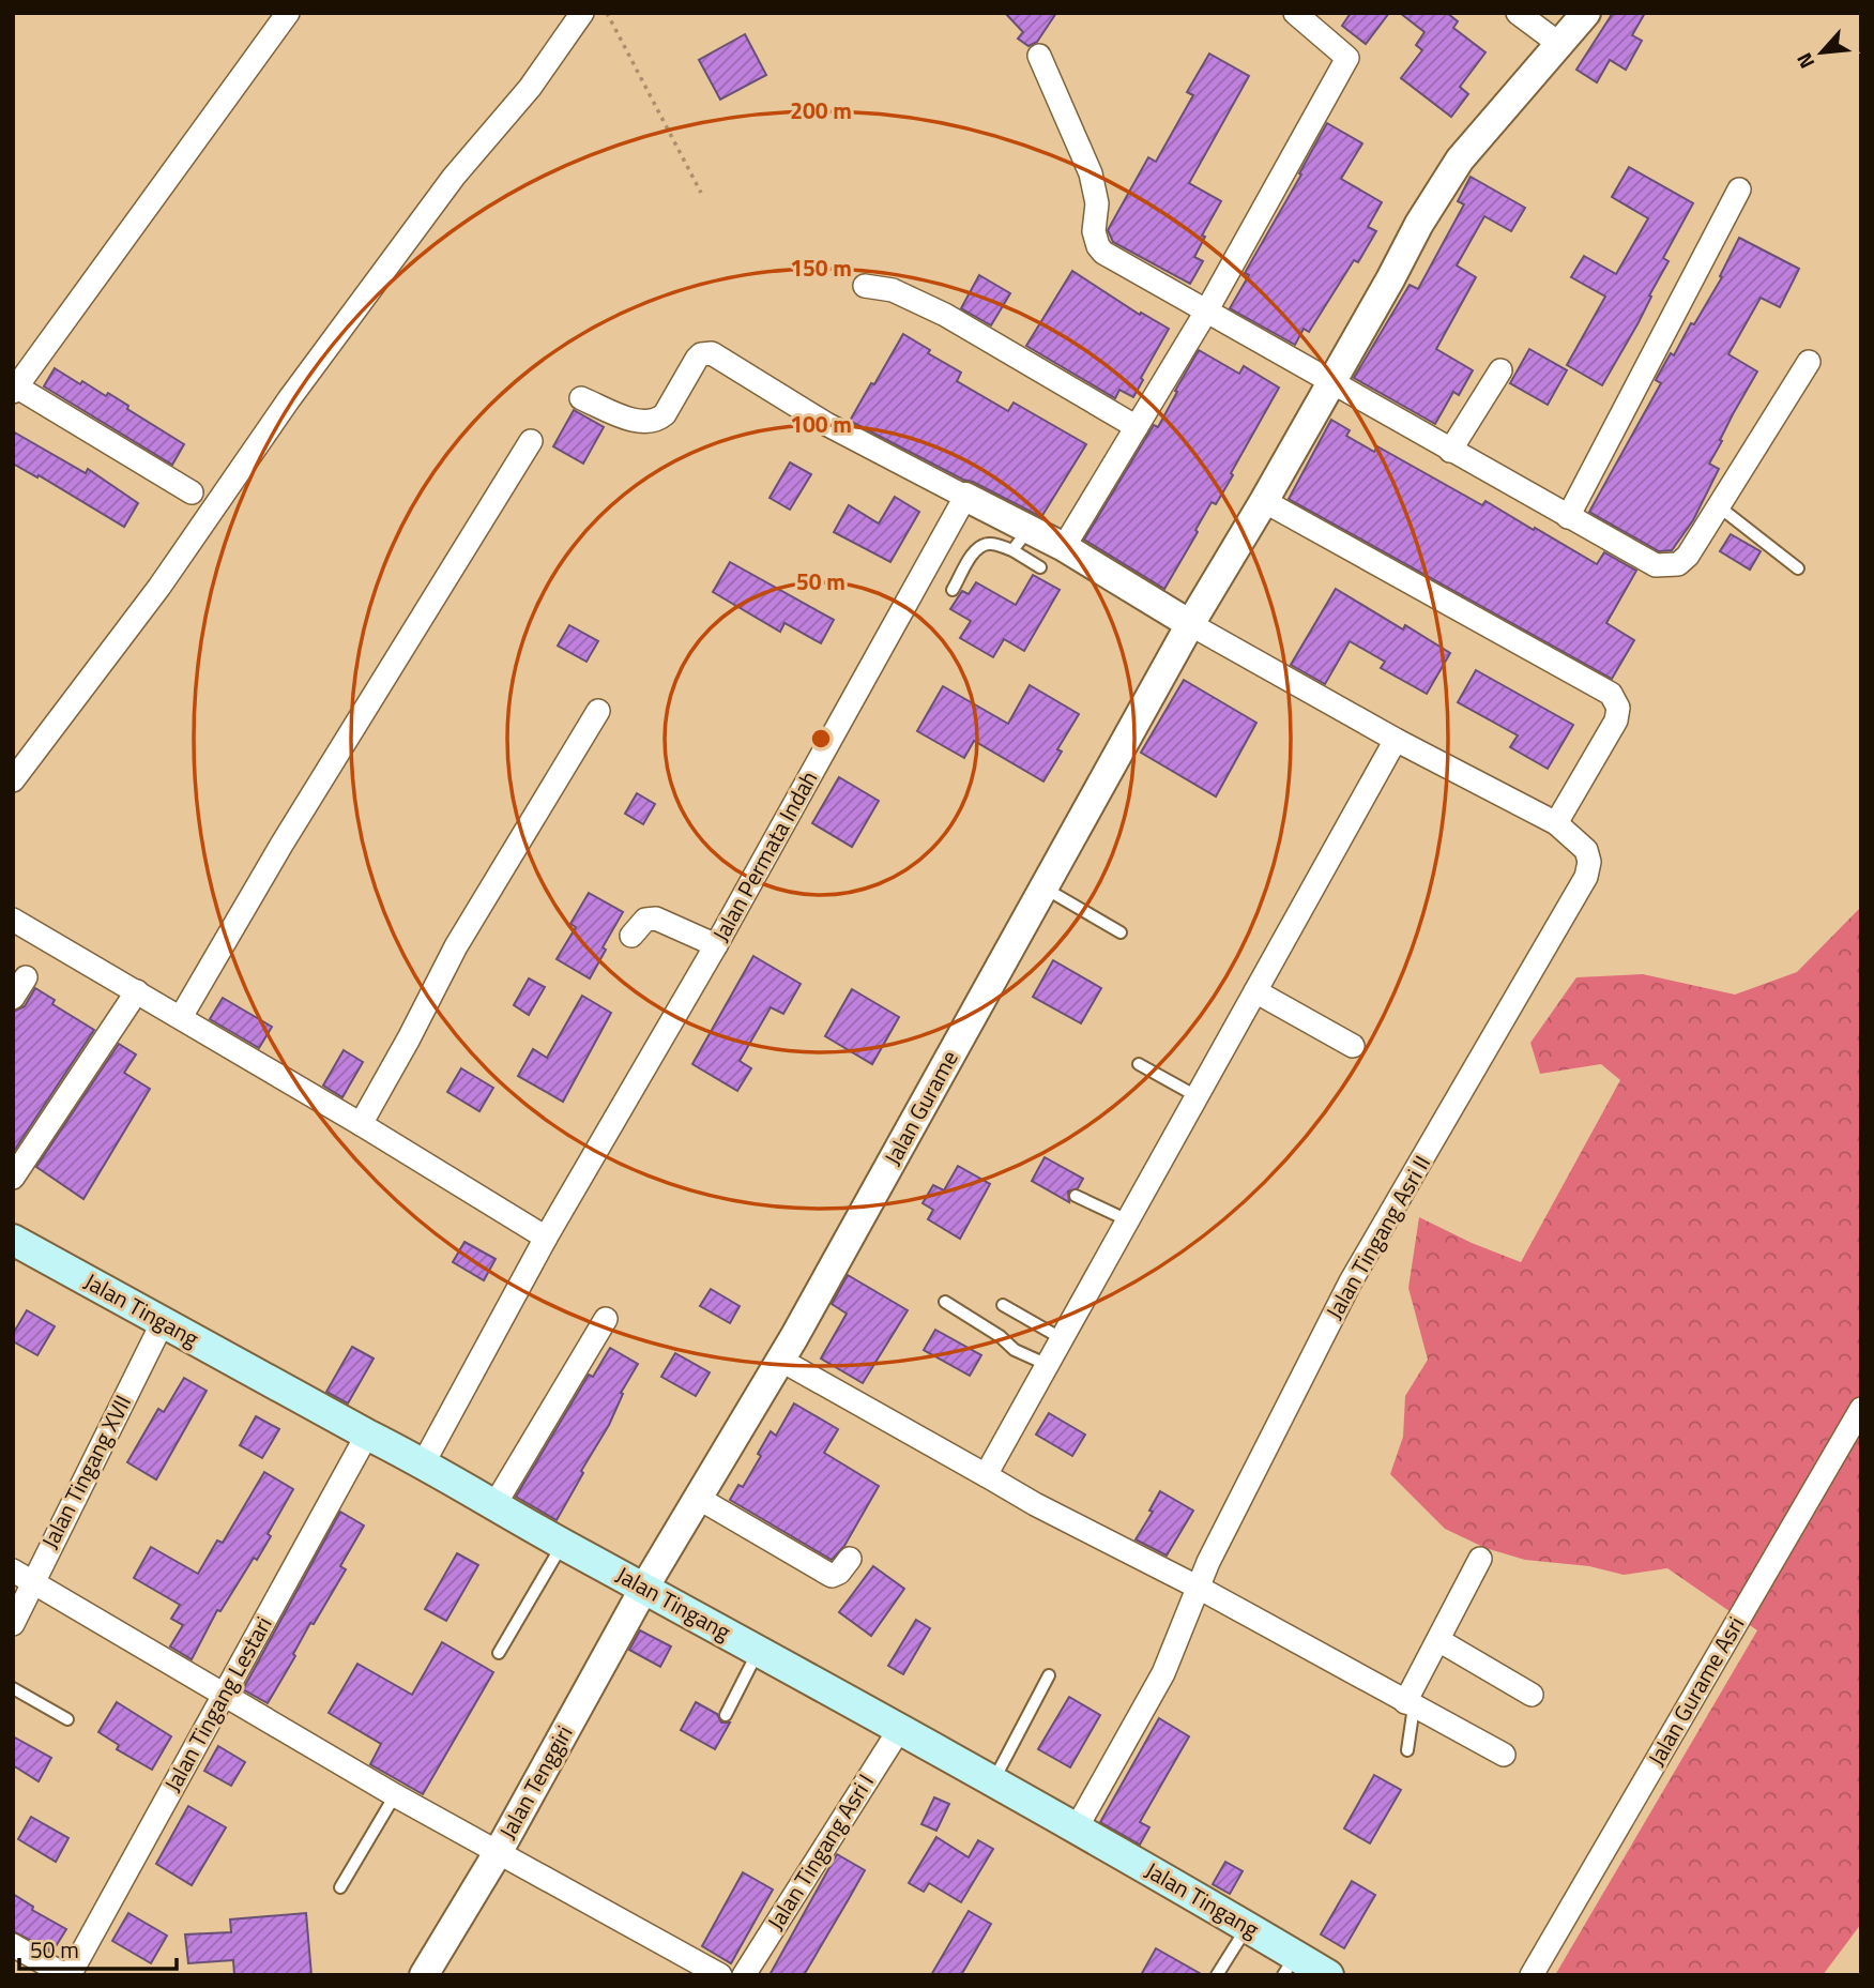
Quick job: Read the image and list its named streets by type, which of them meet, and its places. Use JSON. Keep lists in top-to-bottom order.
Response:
{
  "streets": {
    "main road": ["Jalan Tingang"],
    "street": [
      "Jalan Permata Indah",
      "Jalan Gurame",
      "Jalan Tingang Asri II",
      "Jalan Tingang XVII",
      "Jalan Gurame Asri",
      "Jalan Tingang Lestari",
      "Jalan Tenggiri",
      "Jalan Tingang Asri I"
    ]
  },
  "crossings": [
    ["Jalan Permata Indah", "Jalan Tingang"],
    ["Jalan Gurame", "Jalan Tingang Asri II"],
    ["Jalan Gurame", "Jalan Tingang"],
    ["Jalan Gurame", "Jalan Tenggiri"],
    ["Jalan Tingang Asri II", "Jalan Tingang"],
    ["Jalan Tingang", "Jalan Tingang XVII"],
    ["Jalan Tingang", "Jalan Tingang Lestari"],
    ["Jalan Tingang", "Jalan Tenggiri"],
    ["Jalan Tingang", "Jalan Tingang Asri I"]
  ],
  "scale_bar": "50 m",
  "north": "bottom left",
  "rings": [
    "200 m",
    "150 m",
    "100 m",
    "50 m"
  ]
}
